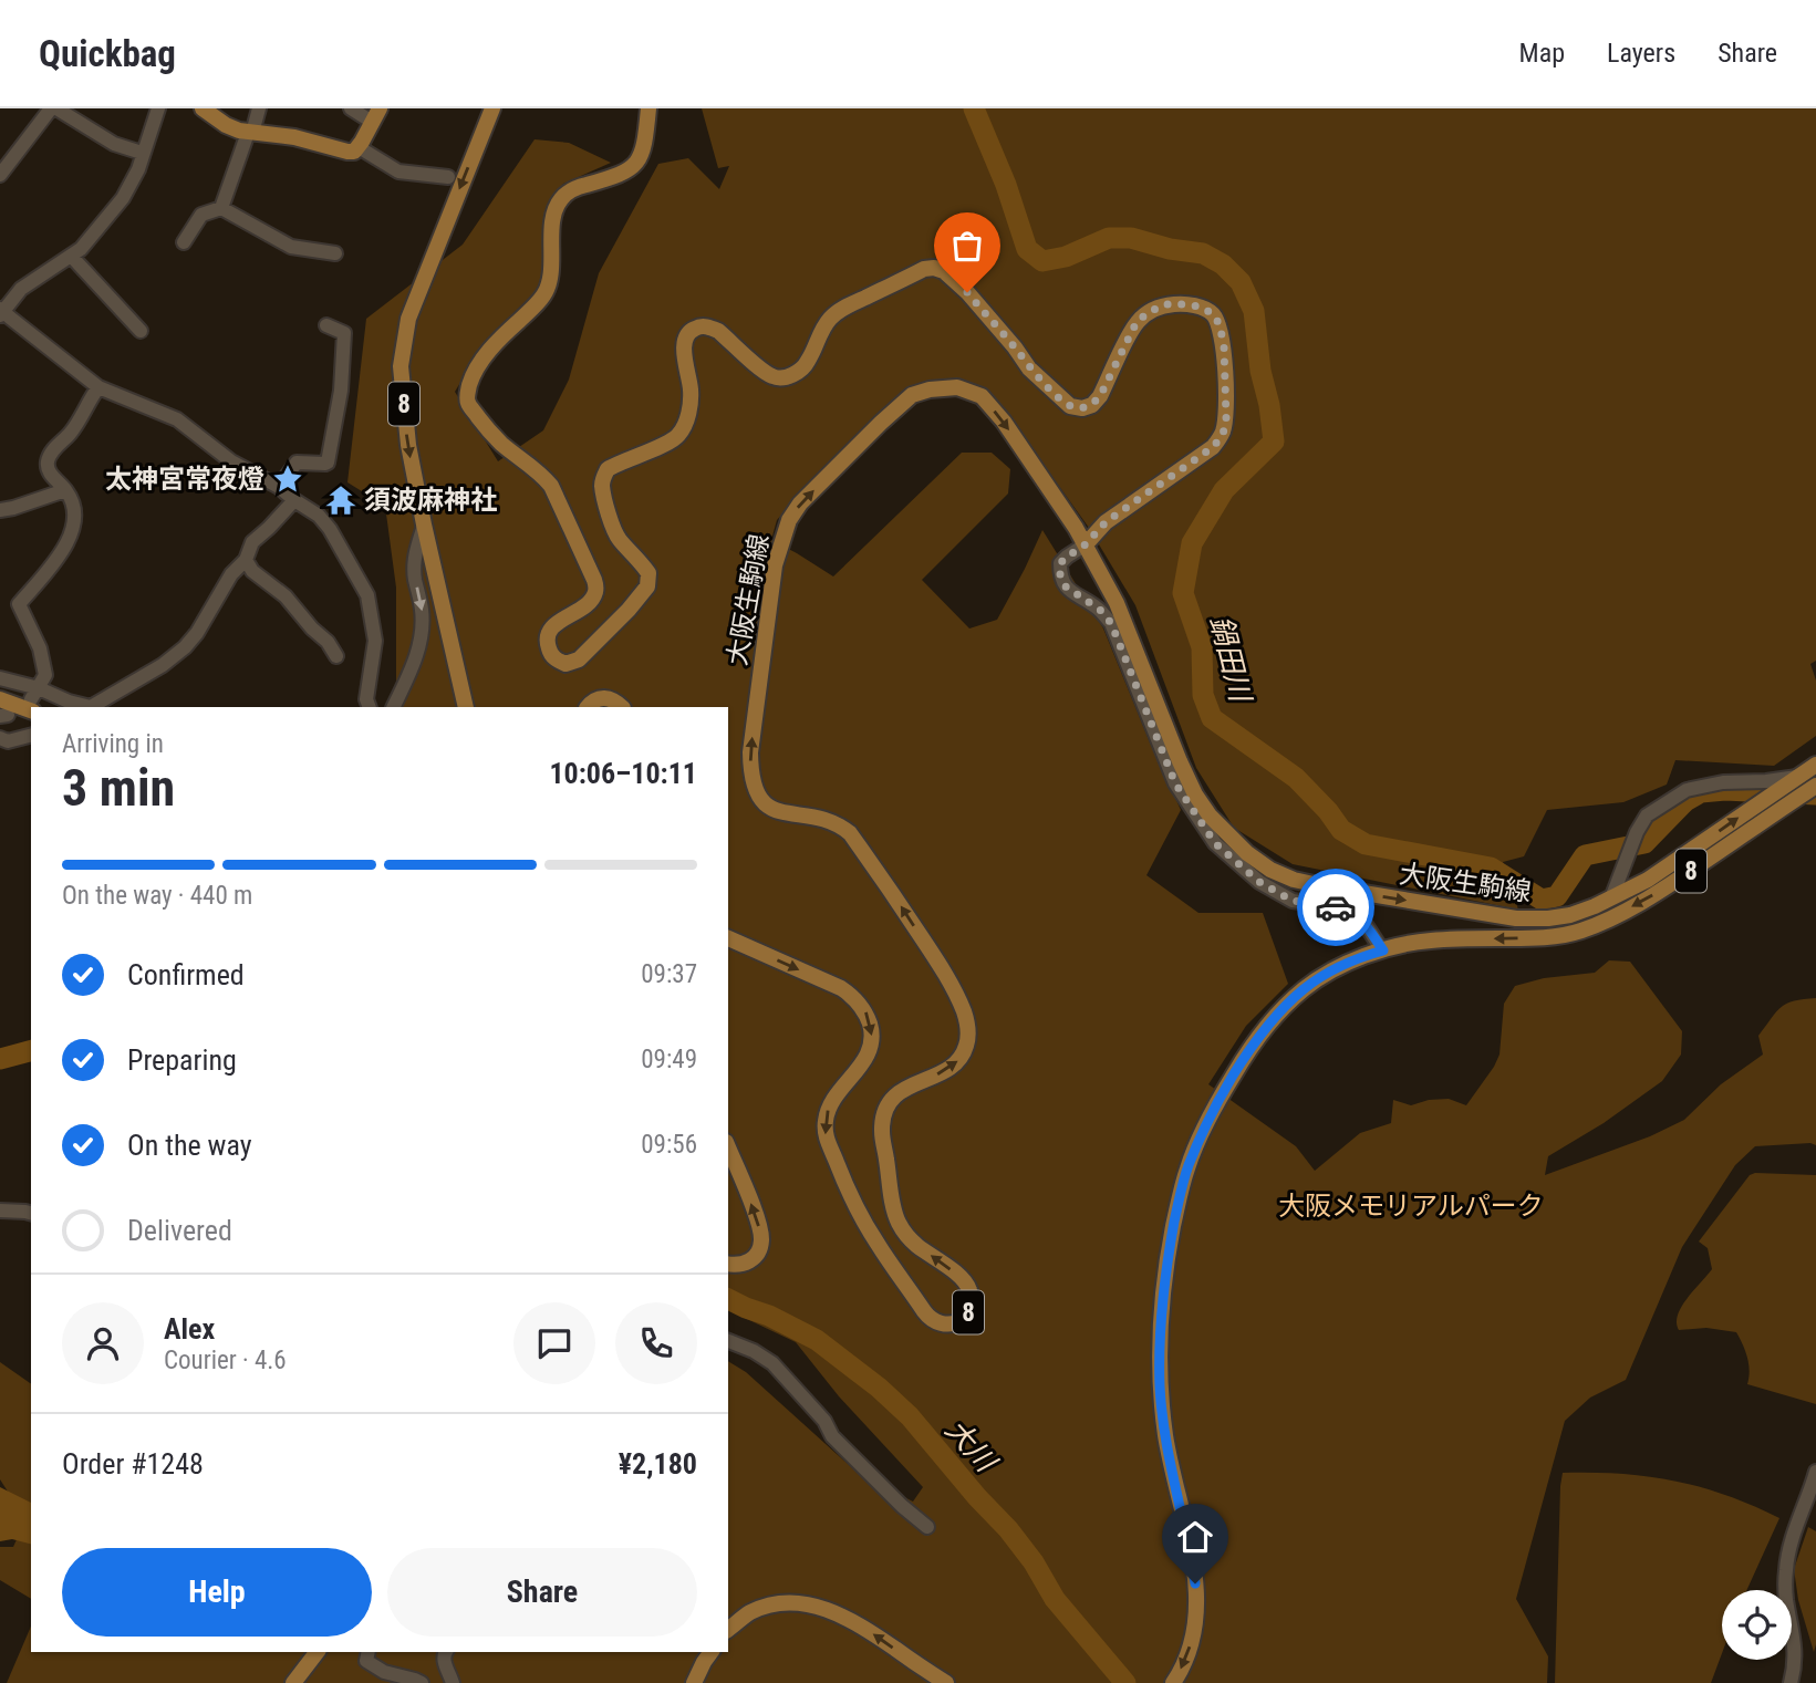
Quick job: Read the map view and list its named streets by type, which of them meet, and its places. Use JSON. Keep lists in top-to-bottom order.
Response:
{
  "streets": {
    "main road": ["8", "大阪生駒線"]
  },
  "water": ["鍋田川", "大川"],
  "parks": ["大阪メモリアルパーク"],
  "places": {
    "place": ["太神宮常夜燈"],
    "temple": ["須波麻神社"]
  },
  "page": {
    "header": "Quickbag",
    "nav": ["Map", "Layers", "Share"],
    "heading": ["3 min", "Arriving in", "10:06–10:11"],
    "panel": [
      "Alex",
      "Courier · 4.6",
      "Order #1248",
      "¥2,180"
    ],
    "bar": "On the way · 440 m",
    "list": [
      ["Confirmed", "09:37"],
      ["Preparing", "09:49"],
      ["On the way", "09:56"],
      "Delivered"
    ],
    "buttons": ["Help", "Share"]
  }
}
